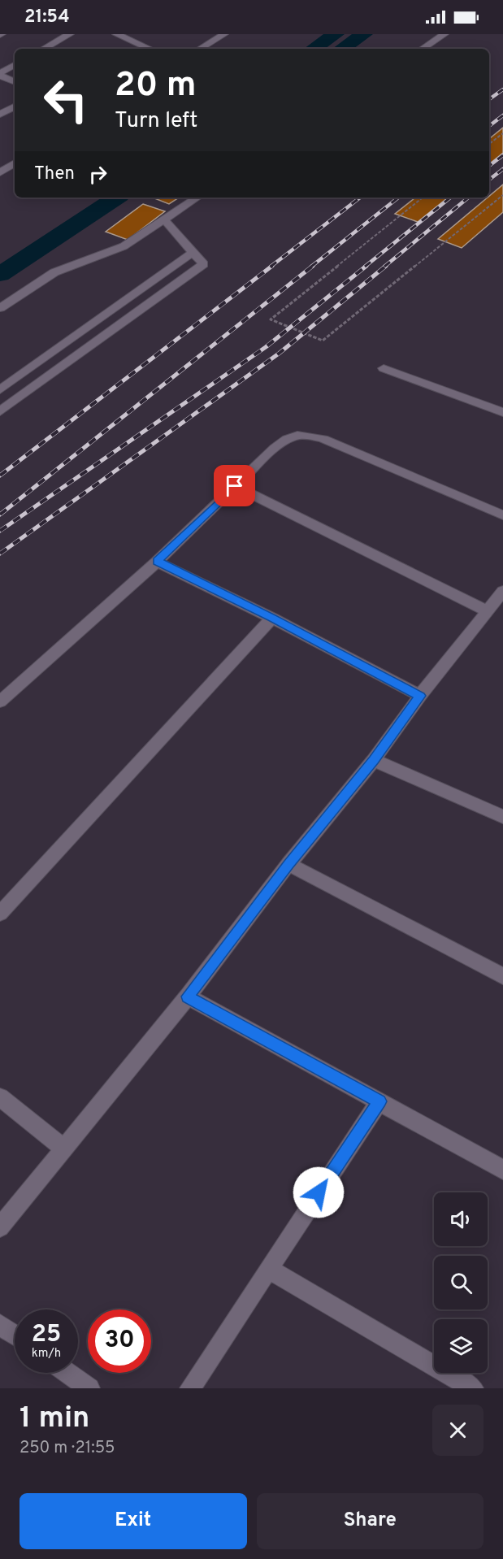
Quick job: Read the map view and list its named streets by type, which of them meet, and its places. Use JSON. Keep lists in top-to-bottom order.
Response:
{
  "page": {
    "status": "21:54",
    "turn": ["20 m", "Turn left"],
    "then": "Then",
    "speed": "25 km/h",
    "limit": "30",
    "heading": ["1 min", "250 m · 21:55"],
    "buttons": ["Exit", "Share"]
  }
}
